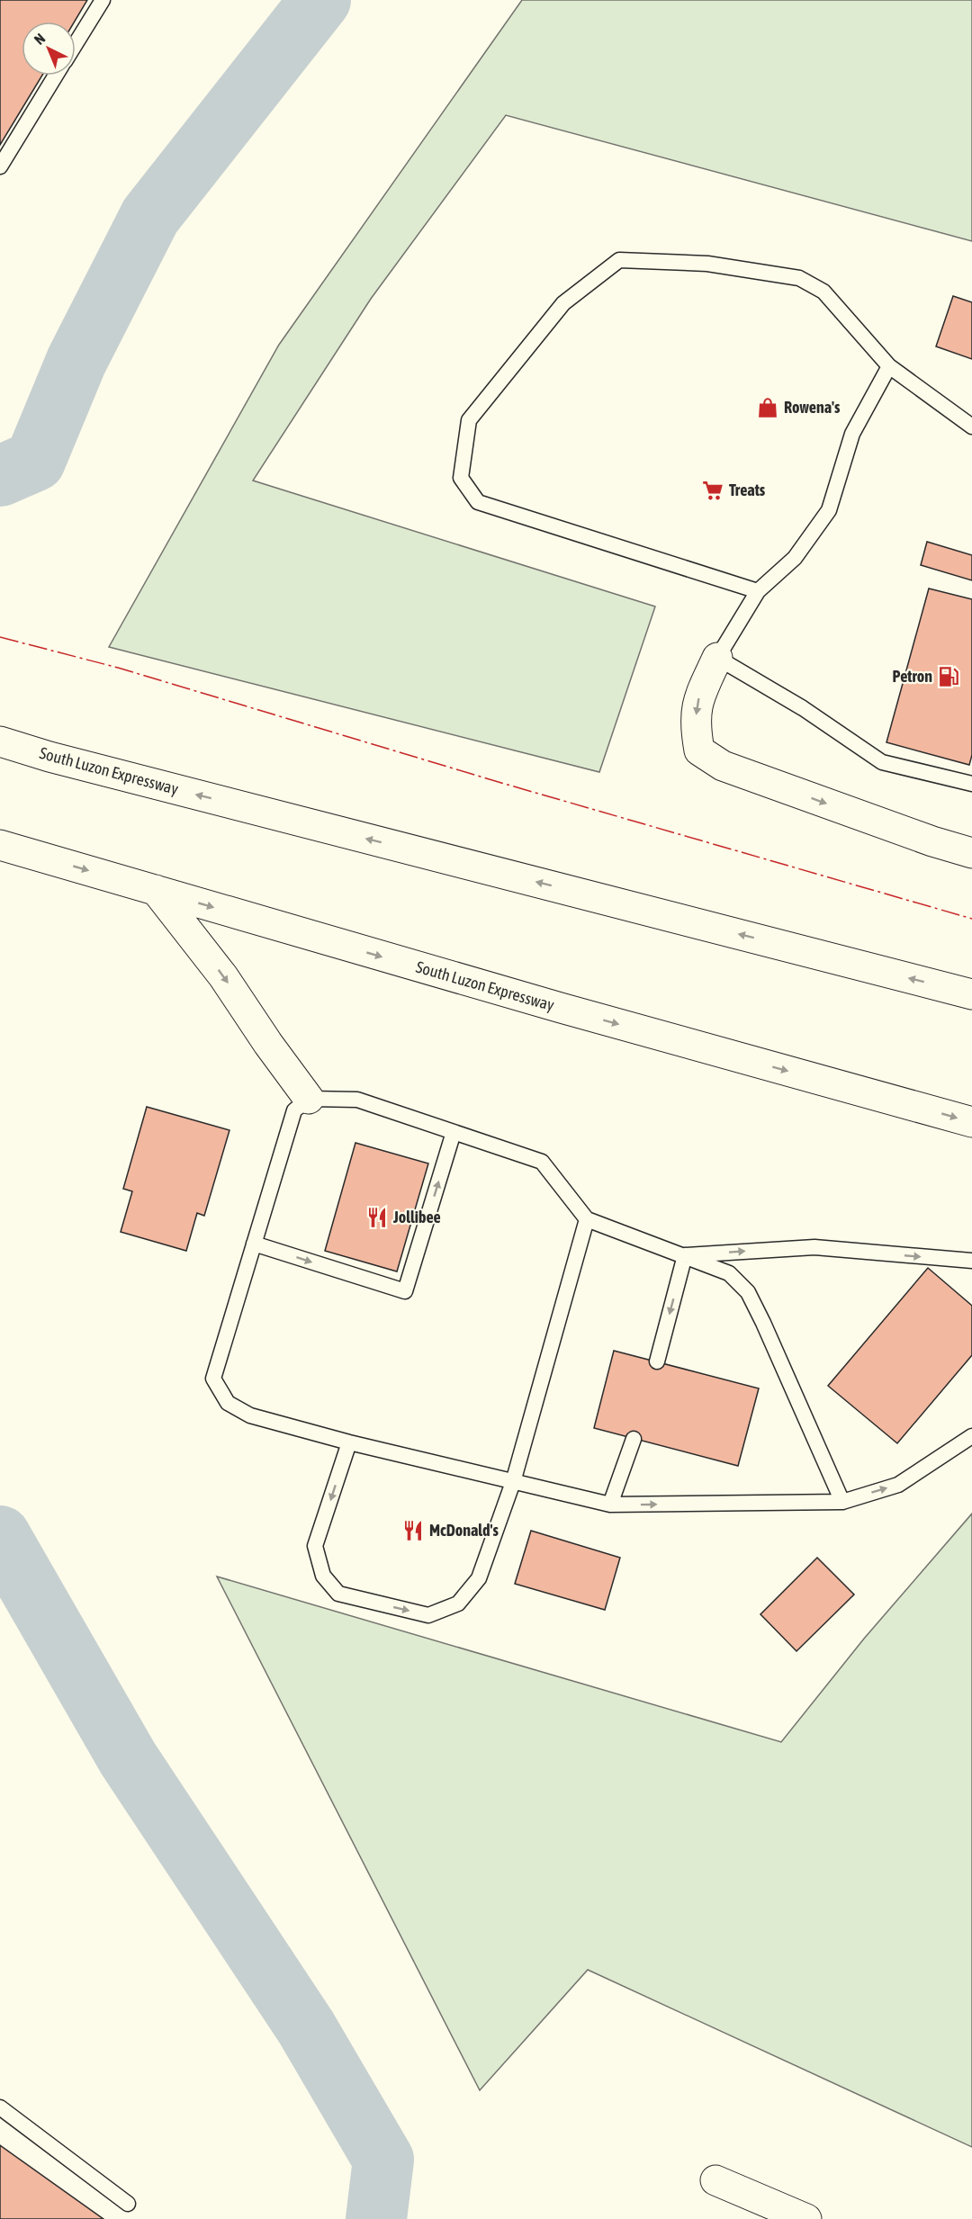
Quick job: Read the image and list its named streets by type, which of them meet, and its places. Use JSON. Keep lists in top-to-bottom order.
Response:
{
  "streets": {
    "main road": ["South Luzon Expressway"]
  },
  "places": {
    "shop": ["Rowena's"],
    "supermarket": ["Treats"],
    "fuel station": ["Petron"],
    "restaurant": ["Jollibee", "McDonald's"]
  },
  "north": "top left"
}
